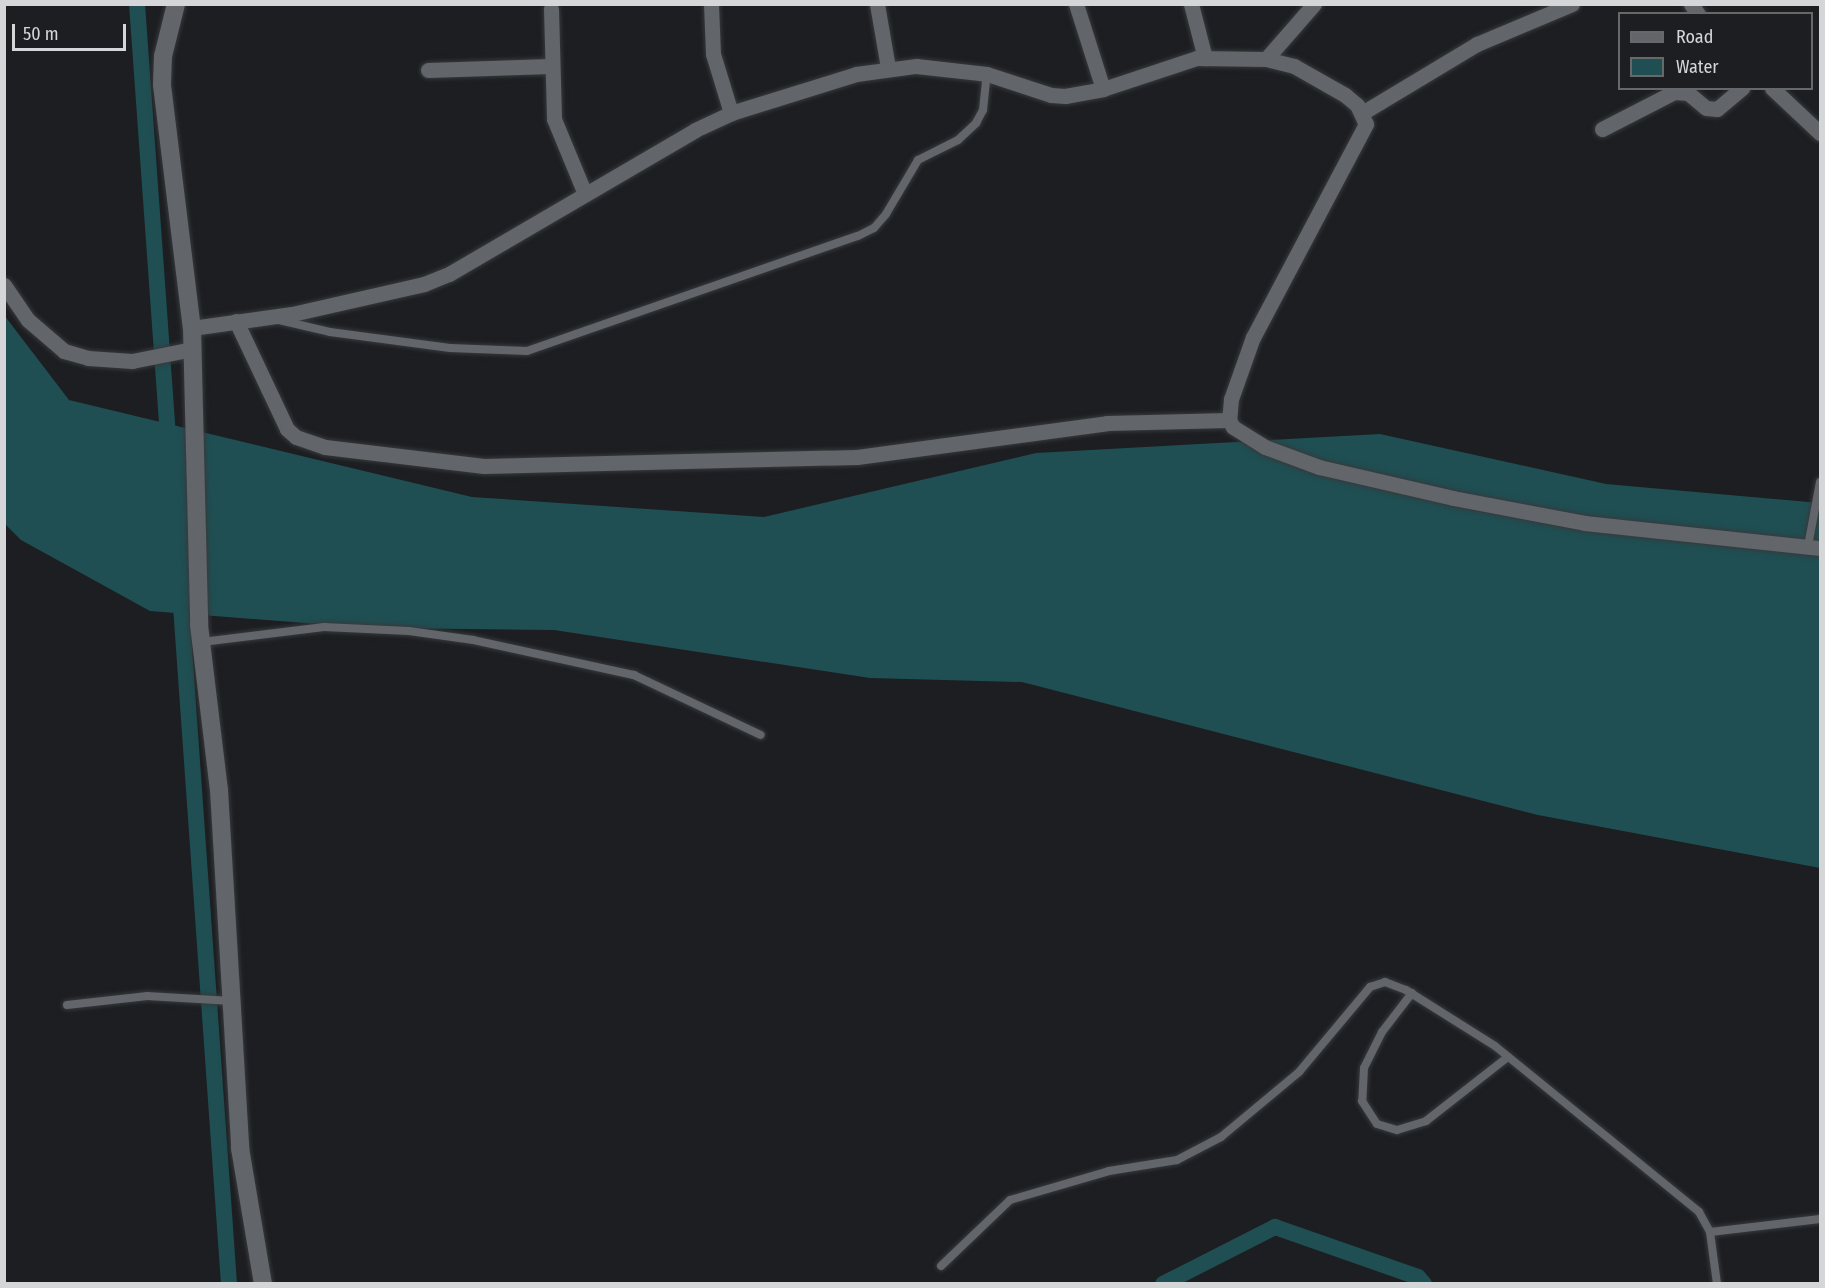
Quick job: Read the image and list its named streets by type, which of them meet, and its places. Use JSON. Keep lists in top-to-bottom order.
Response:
{
  "legend": ["Road", "Water"],
  "scale_bar": "50 m"
}
